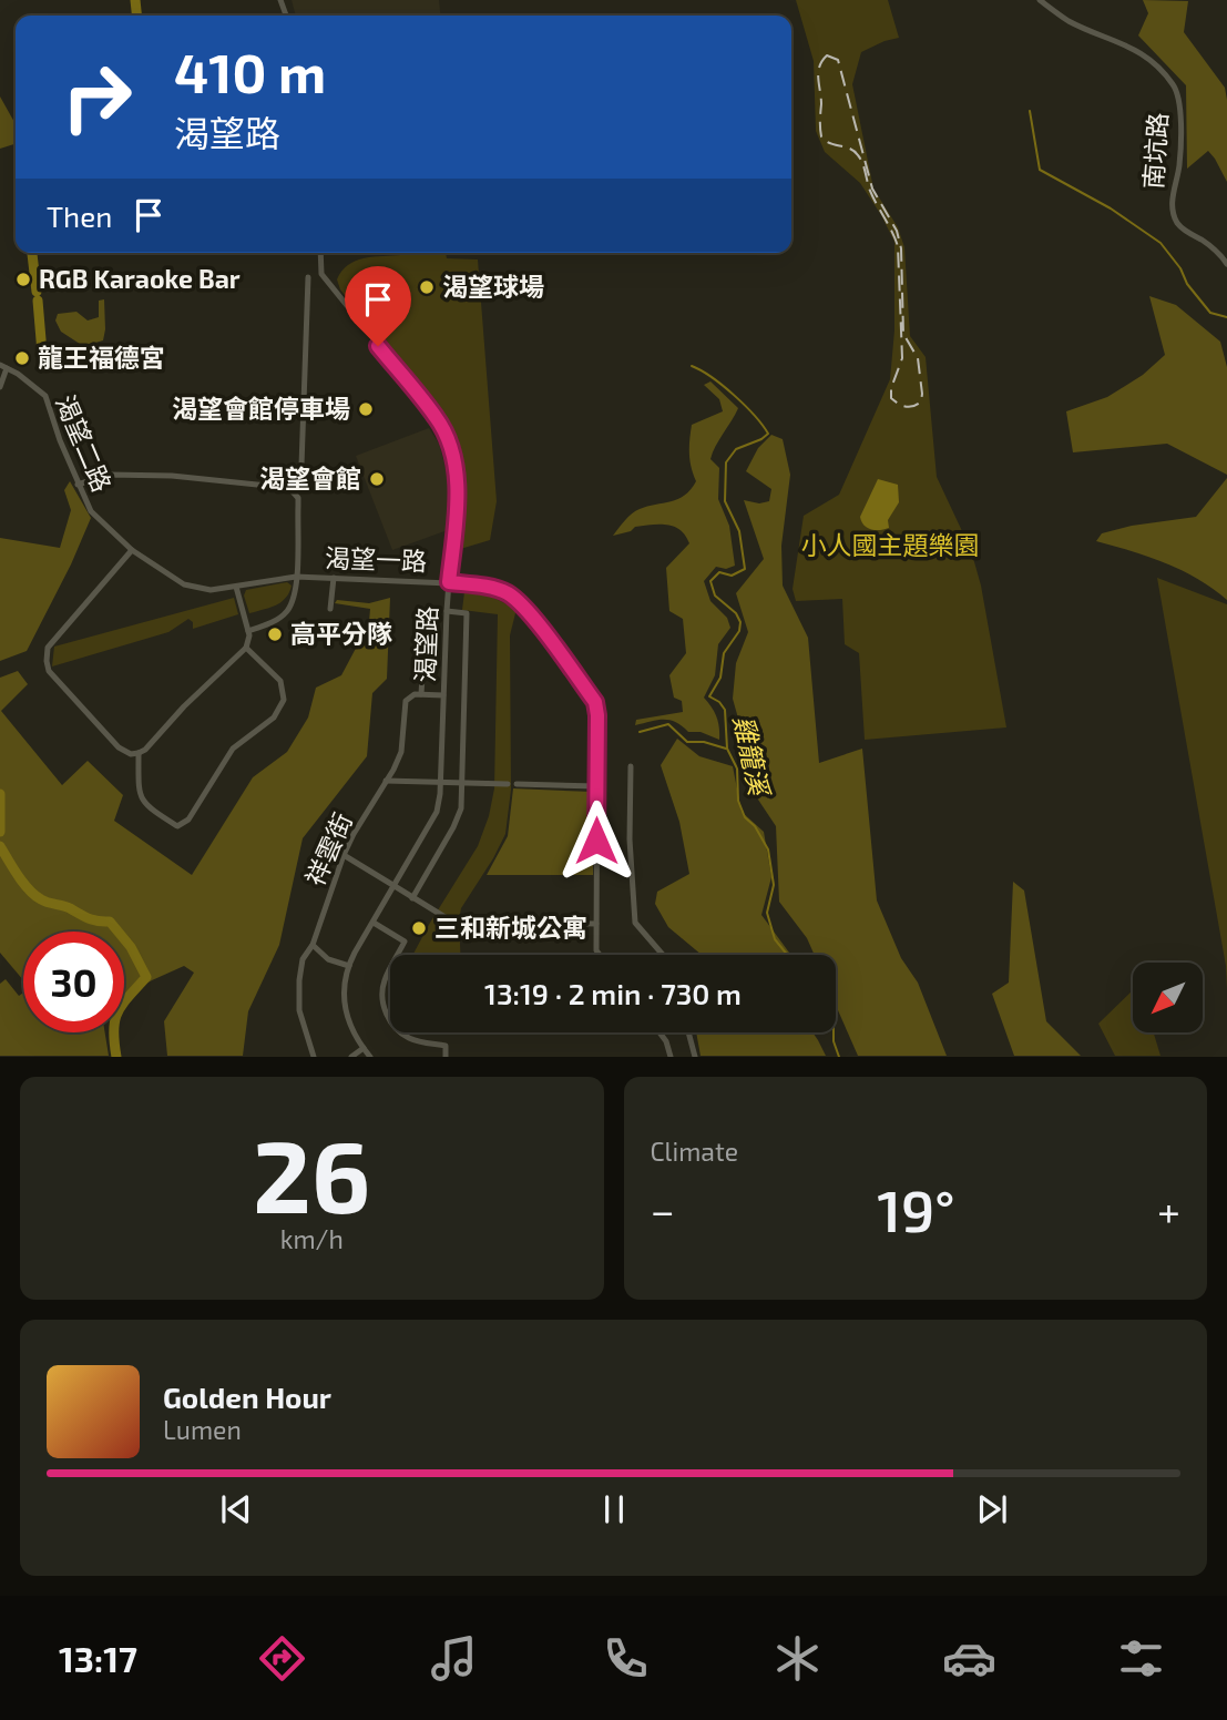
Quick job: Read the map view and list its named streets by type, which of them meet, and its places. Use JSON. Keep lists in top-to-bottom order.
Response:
{
  "streets": {
    "street": [
      "南坑路",
      "渴望二路",
      "渴望一路",
      "渴望路",
      "祥雲街"
    ]
  },
  "crossings": [
    ["渴望二路", "渴望一路"],
    ["渴望一路", "渴望路"]
  ],
  "water": ["雞籠溪"],
  "parks": ["小人國主題樂園"],
  "places": [
    "RGB Karaoke Bar",
    "渴望球場",
    "龍王福德宮",
    "渴望會館停車場",
    "渴望會館",
    "高平分隊",
    "三和新城公寓"
  ],
  "north": "bottom left",
  "page": {
    "turn": ["410 m", "渴望路"],
    "then": "Then",
    "limit": "30",
    "trip": "13:19 · 2 min · 730 m",
    "tile": [
      ["26", "km/h"],
      "Climate"
    ],
    "heat": ["−", "19°", "+"],
    "song": ["Golden Hour", "Lumen"],
    "tabs": "13:17"
  }
}
